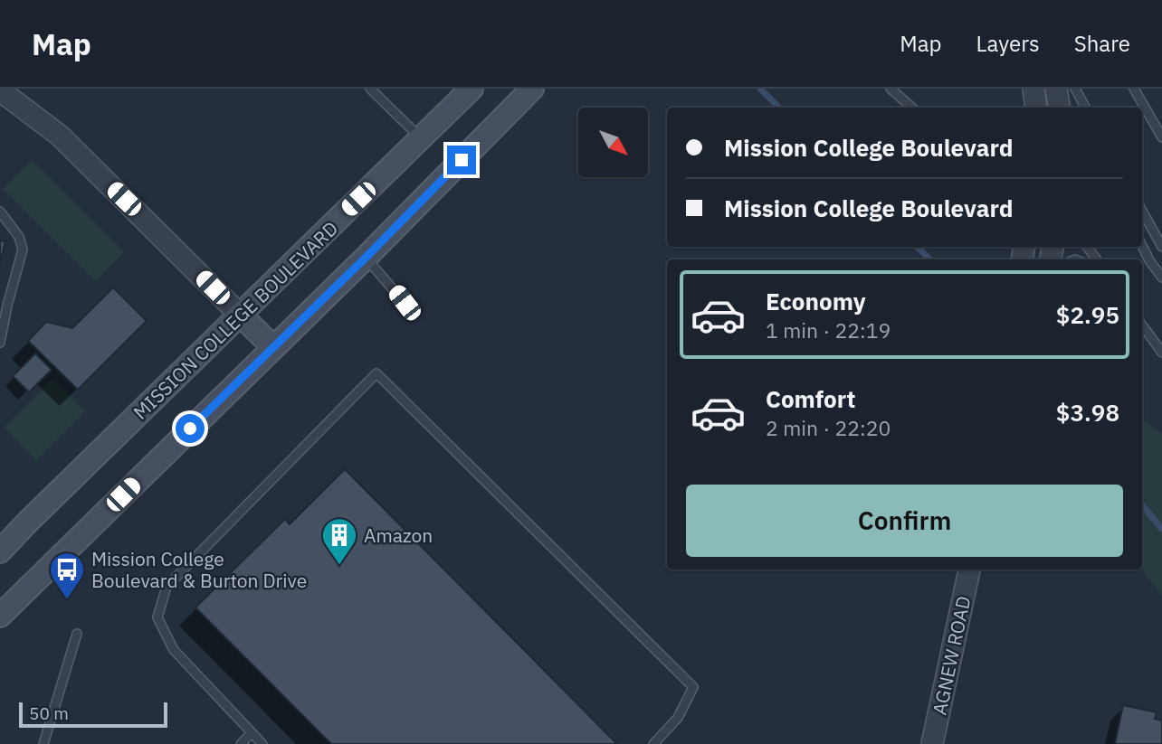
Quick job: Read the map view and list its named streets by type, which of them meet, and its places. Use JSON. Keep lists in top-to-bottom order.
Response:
{
  "streets": {
    "main road": ["MISSION COLLEGE BOULEVARD"],
    "street": ["AGNEW ROAD"]
  },
  "places": {
    "building": ["Amazon"],
    "bus stop": ["Mission College Boulevard & Burton Drive"]
  },
  "scale_bar": "50 m",
  "north": "bottom right",
  "page": {
    "header": "Map",
    "nav": ["Map", "Layers", "Share"],
    "banner": ["Mission College Boulevard", "Mission College Boulevard"],
    "list": [
      {
        "name": "Economy",
        "note": "1 min · 22:19",
        "value": "$2.95"
      },
      {
        "name": "Comfort",
        "note": "2 min · 22:20",
        "value": "$3.98"
      }
    ],
    "buttons": "Confirm",
    "scale": "50 m"
  }
}
